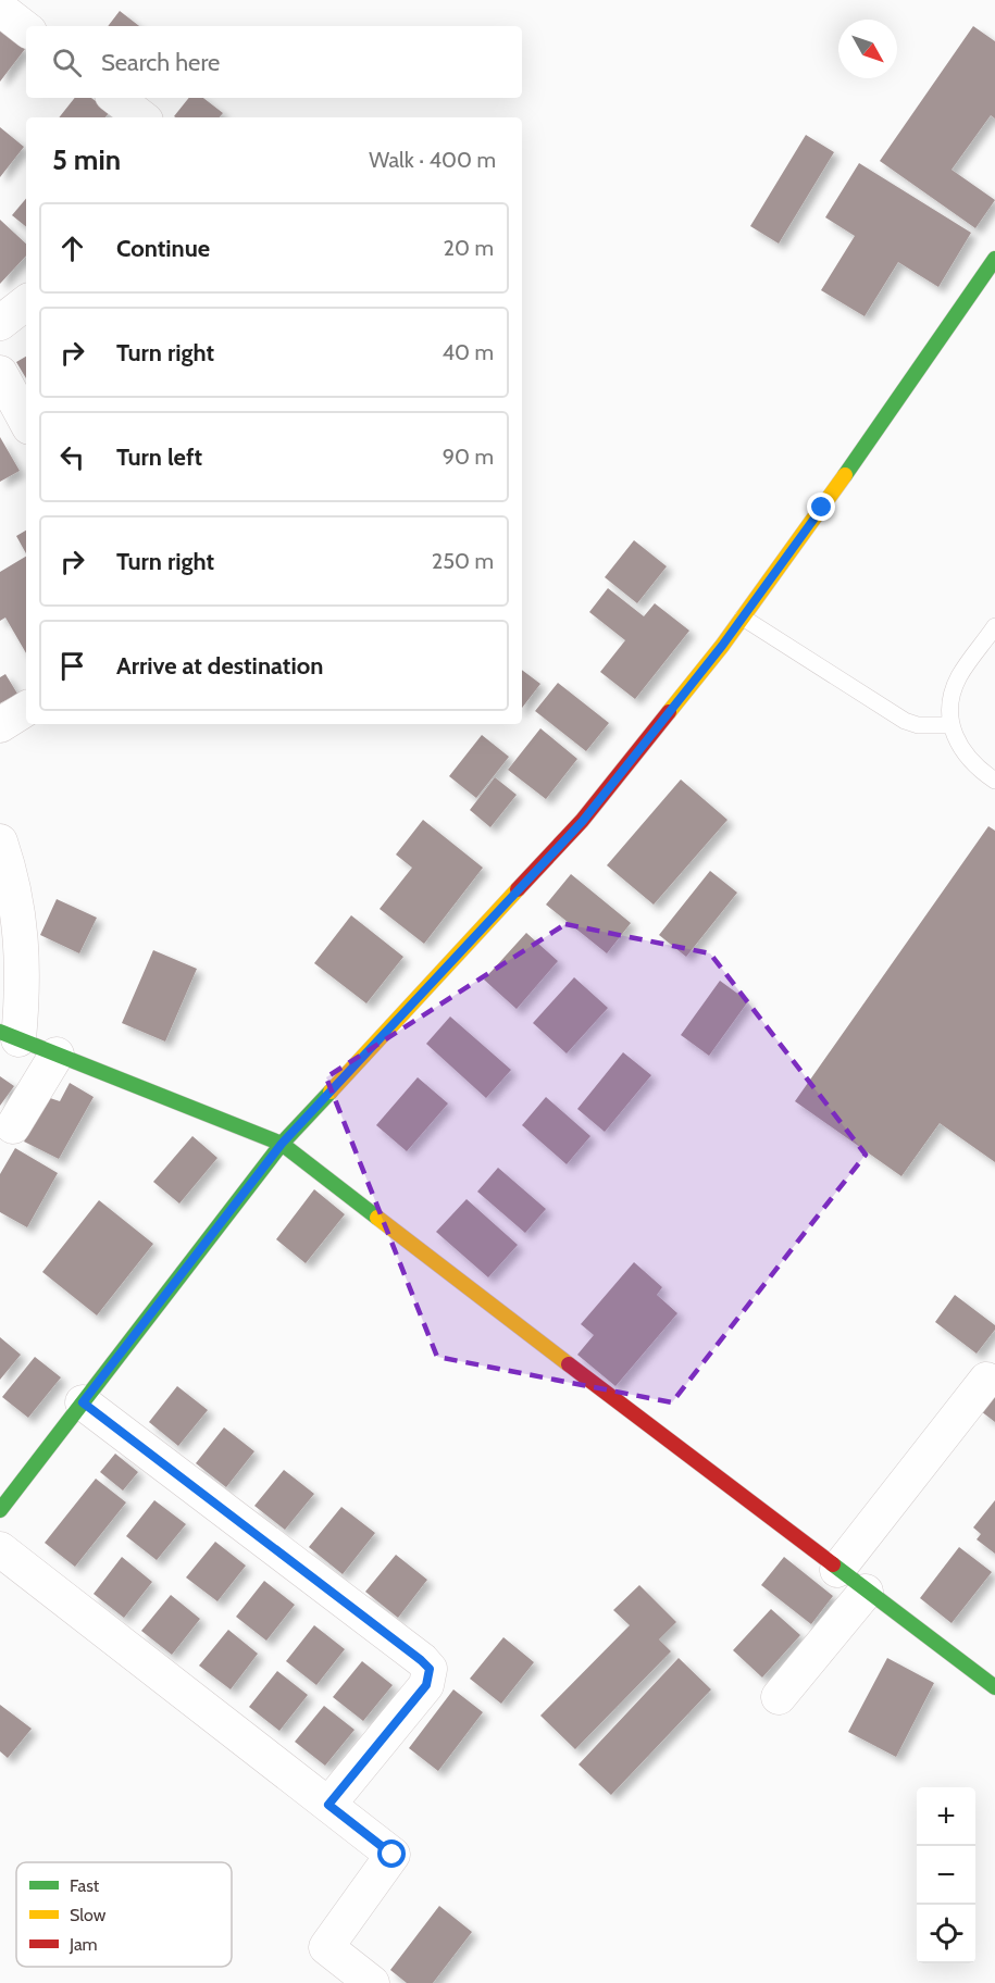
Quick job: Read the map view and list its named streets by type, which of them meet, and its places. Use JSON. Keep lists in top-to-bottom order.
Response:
{
  "legend": ["Fast", "Slow", "Jam"],
  "north": "bottom right",
  "page": {
    "search": "Search here",
    "heading": ["5 min", "Walk · 400 m"],
    "list": [
      ["Continue", "20 m"],
      ["Turn right", "40 m"],
      ["Turn left", "90 m"],
      ["Turn right", "250 m"],
      "Arrive at destination"
    ],
    "map_buttons": ["+", "−"]
  }
}
